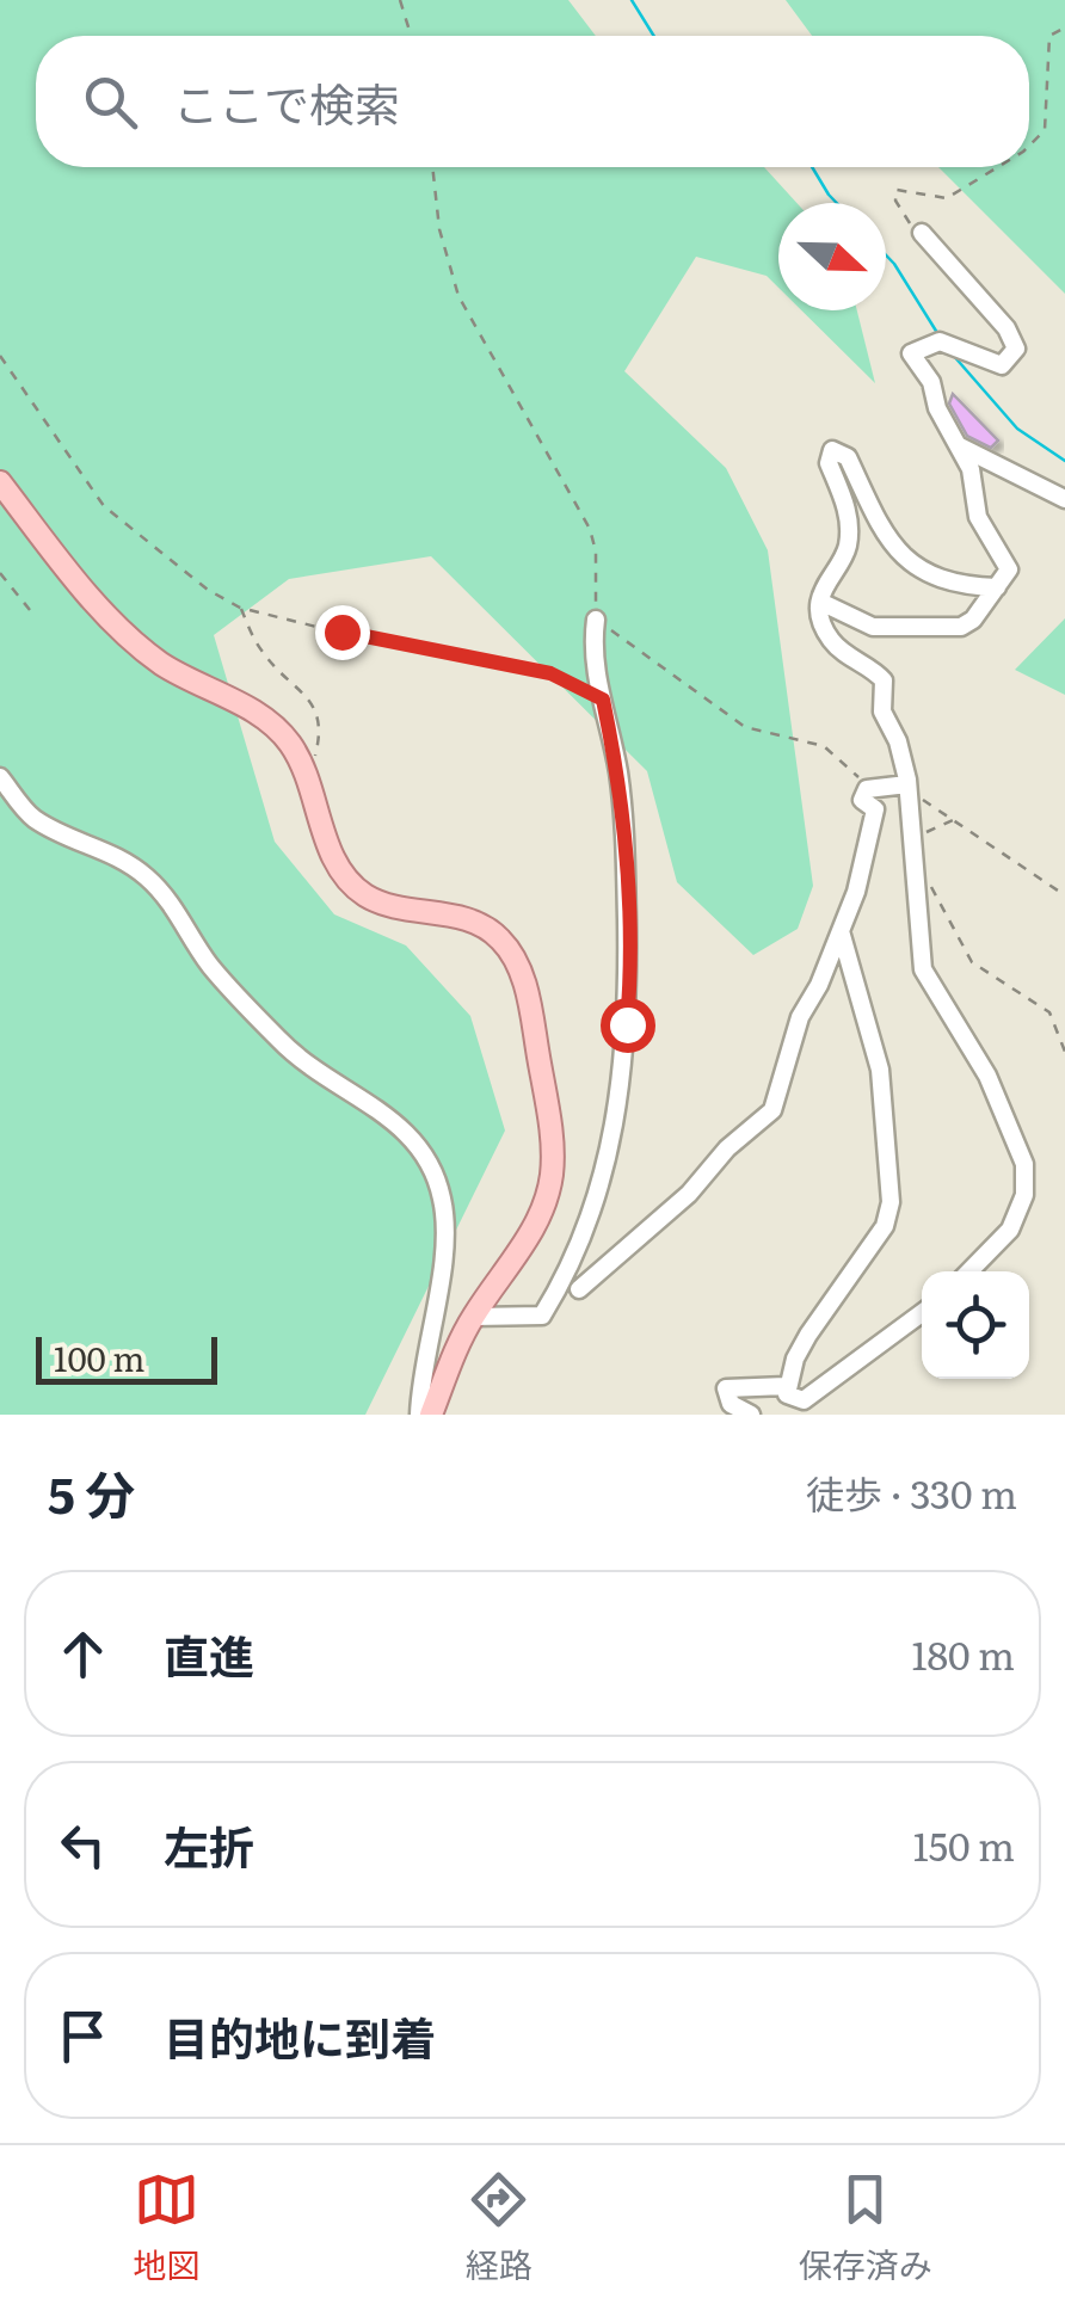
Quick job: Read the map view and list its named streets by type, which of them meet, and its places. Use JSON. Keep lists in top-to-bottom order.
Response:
{
  "scale_bar": "100 m",
  "north": "right",
  "page": {
    "search": "ここで検索",
    "scale": "100 m",
    "heading": ["5 分", "徒歩 · 330 m"],
    "list": [
      ["直進", "180 m"],
      ["左折", "150 m"],
      "目的地に到着"
    ],
    "nav": ["地図", "経路", "保存済み"]
  }
}
